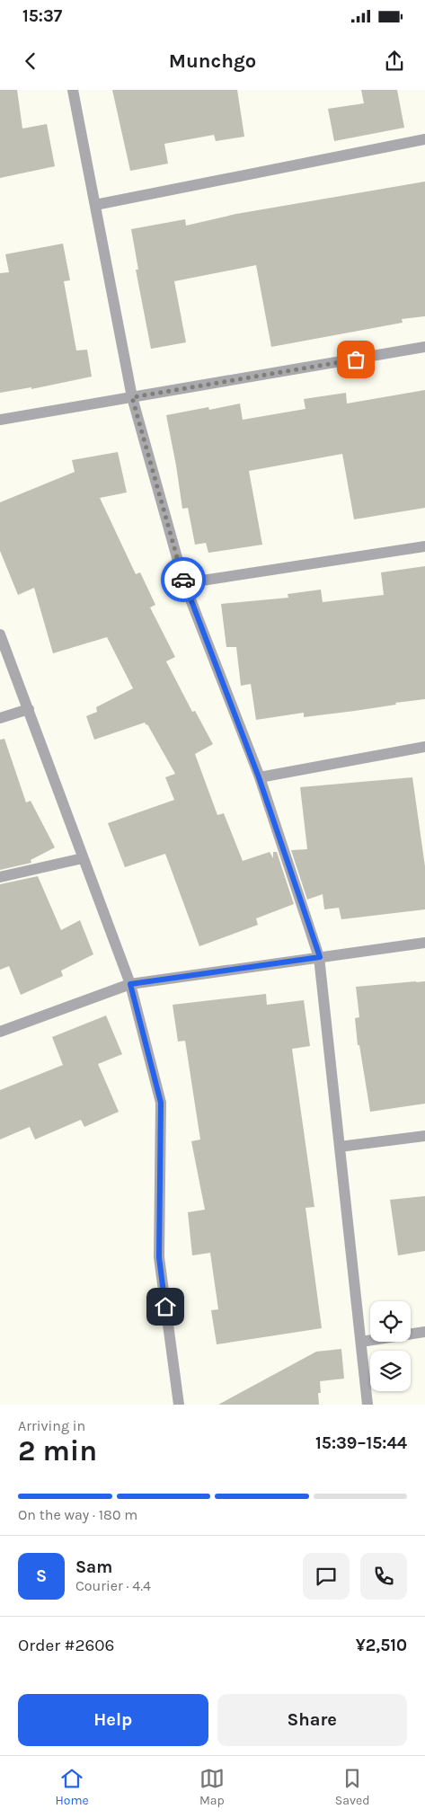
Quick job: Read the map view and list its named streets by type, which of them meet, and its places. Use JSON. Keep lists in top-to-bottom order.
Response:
{
  "page": {
    "status": "15:37",
    "header": "Munchgo",
    "heading": ["2 min", "Arriving in", "15:39–15:44"],
    "panel": [
      "Sam",
      "Courier · 4.4",
      "Order #2606",
      "¥2,510"
    ],
    "bar": "On the way · 180 m",
    "round": "S",
    "buttons": ["Help", "Share"],
    "tabs": ["Home", "Map", "Saved"]
  }
}
